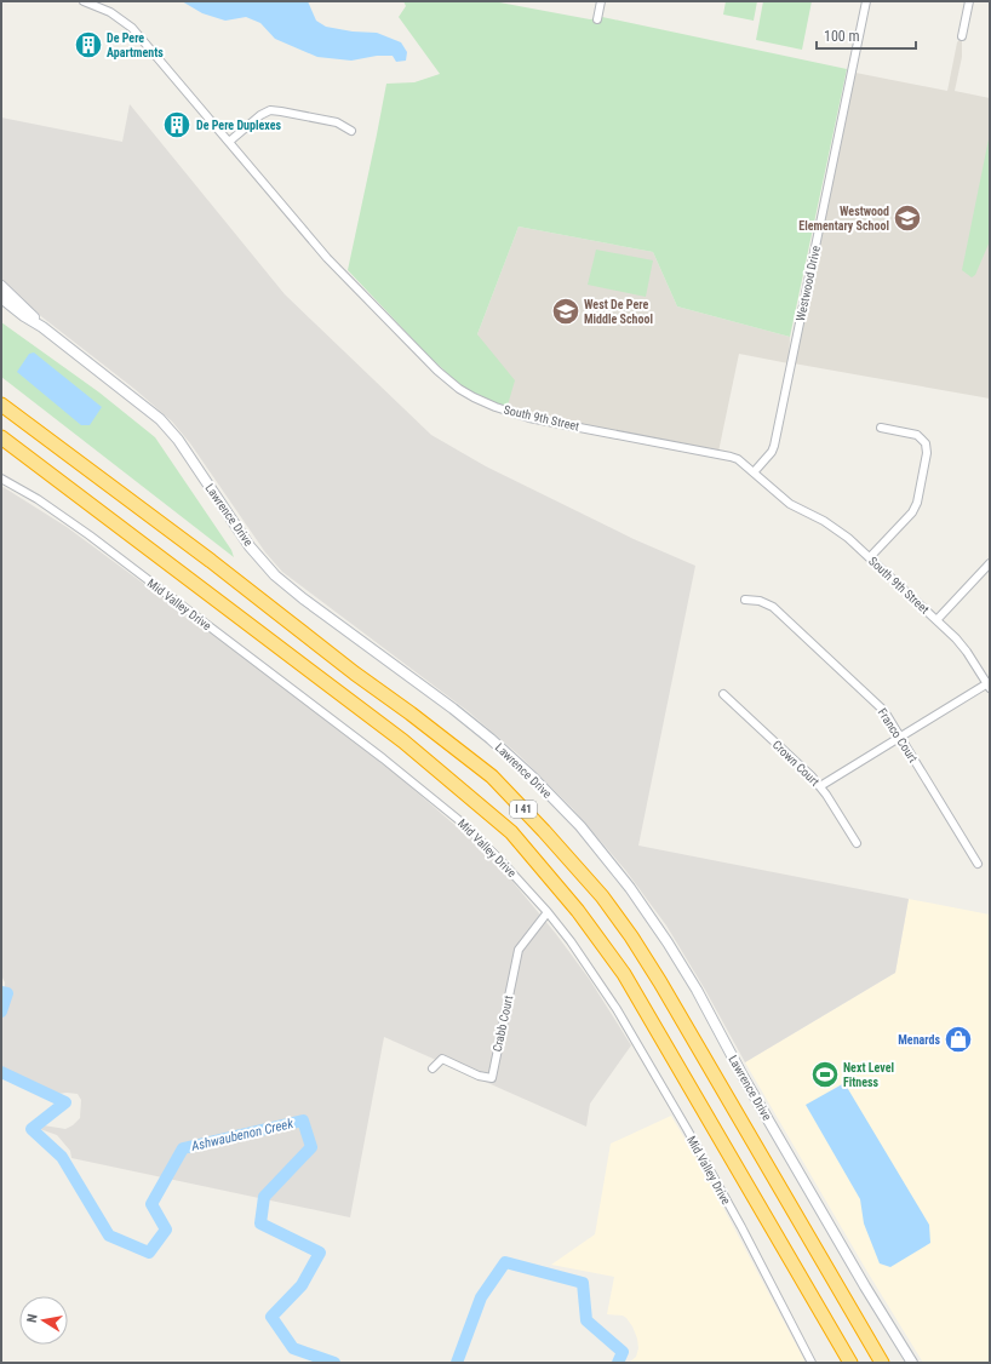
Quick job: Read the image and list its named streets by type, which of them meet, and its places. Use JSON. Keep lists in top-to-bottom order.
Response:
{
  "streets": {
    "highway": ["I 41"],
    "main road": ["Lawrence Drive"],
    "street": [
      "Westwood Drive",
      "South 9th Street",
      "Mid Valley Drive",
      "Franco Court",
      "Crown Court",
      "Crabb Court"
    ]
  },
  "crossings": [
    ["Westwood Drive", "South 9th Street"],
    ["Mid Valley Drive", "Crabb Court"]
  ],
  "water": ["Ashwaubenon Creek"],
  "places": {
    "building": ["De Pere Apartments", "De Pere Duplexes"],
    "school or university": ["Westwood Elementary School", "West De Pere Middle School"],
    "shop": ["Menards"],
    "sports": ["Next Level Fitness"]
  },
  "scale_bar": "100 m",
  "north": "left"
}
